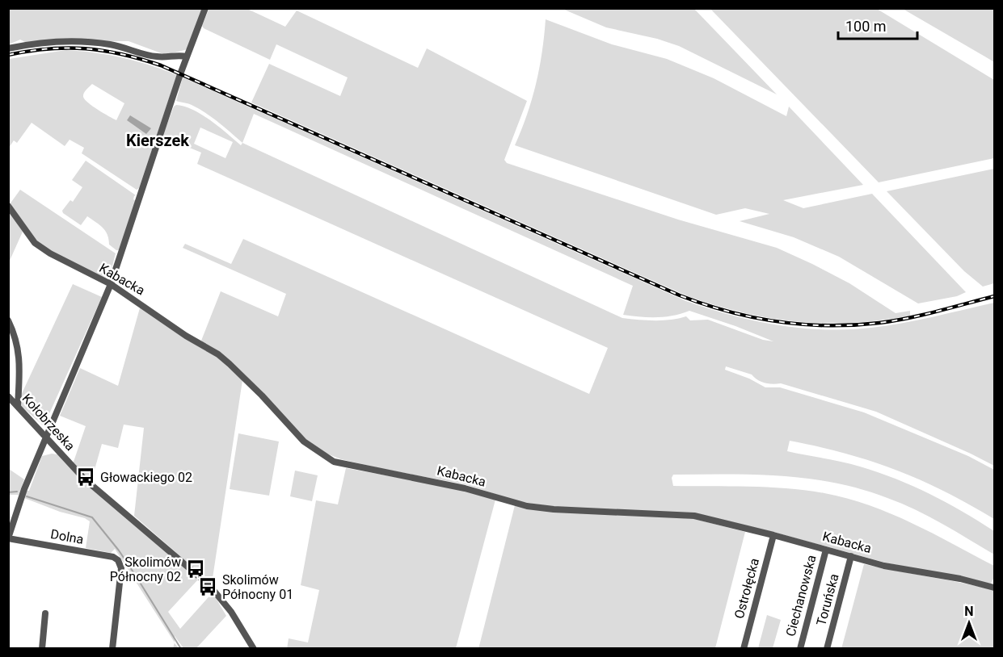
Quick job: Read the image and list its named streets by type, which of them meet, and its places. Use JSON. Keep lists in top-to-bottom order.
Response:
{
  "streets": {
    "street": [
      "Kabacka",
      "Kołobrzeska",
      "Dolna",
      "Ostrołęcka",
      "Ciechanowska",
      "Toruńska"
    ]
  },
  "crossings": [
    ["Kabacka", "Ostrołęcka"],
    ["Kabacka", "Ciechanowska"],
    ["Kabacka", "Toruńska"]
  ],
  "districts": ["Kierszek"],
  "places": {
    "bus stop": ["Głowackiego 02", "Skolimów Północny 02", "Skolimów Północny 01"]
  },
  "scale_bar": "100 m",
  "north": "top"
}
